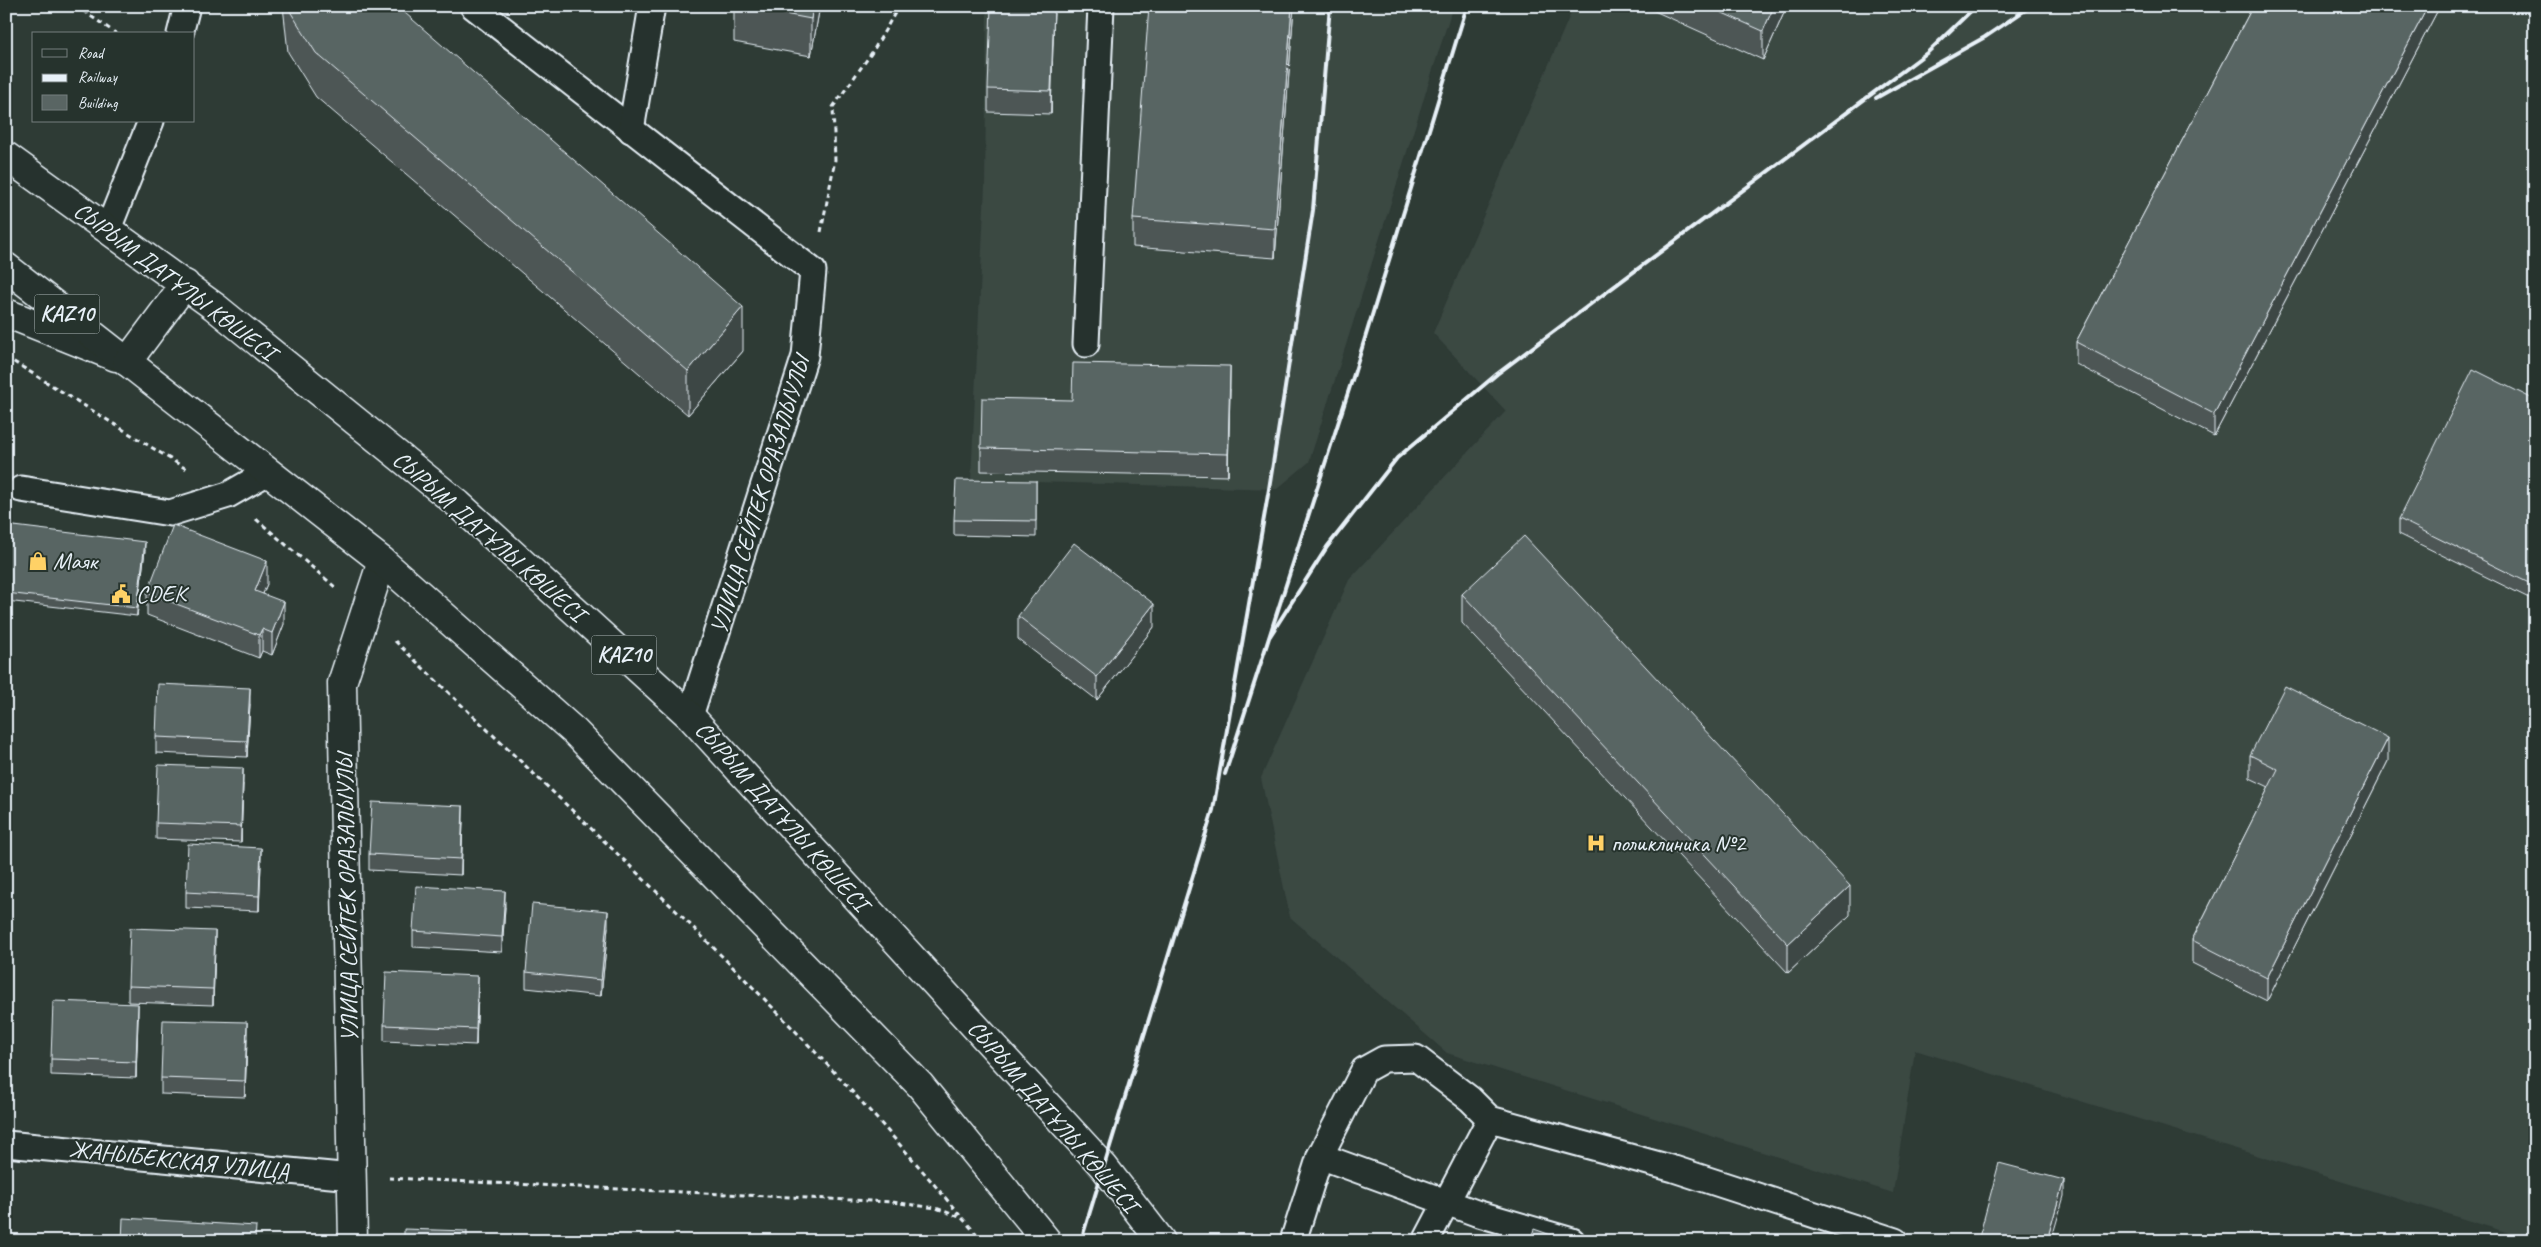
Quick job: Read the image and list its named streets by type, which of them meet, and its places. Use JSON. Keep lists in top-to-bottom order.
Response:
{
  "streets": {
    "main road": ["СЫРЫМ ДАТҰЛЫ КӨШЕСІ", "KAZ10", "УЛИЦА СЕЙТЕК ОРАЗАЛЫУЛЫ"],
    "lane": ["ЖАНЫБЕКСКАЯ УЛИЦА"]
  },
  "crossings": [
    ["СЫРЫМ ДАТҰЛЫ КӨШЕСІ", "УЛИЦА СЕЙТЕК ОРАЗАЛЫУЛЫ"],
    ["KAZ10", "УЛИЦА СЕЙТЕК ОРАЗАЛЫУЛЫ"],
    ["УЛИЦА СЕЙТЕК ОРАЗАЛЫУЛЫ", "ЖАНЫБЕКСКАЯ УЛИЦА"]
  ],
  "places": {
    "shop": ["Маяк"],
    "public building": ["CDEK"],
    "hospital": ["поликлиника №2"]
  },
  "legend": ["Road", "Railway", "Building"]
}
